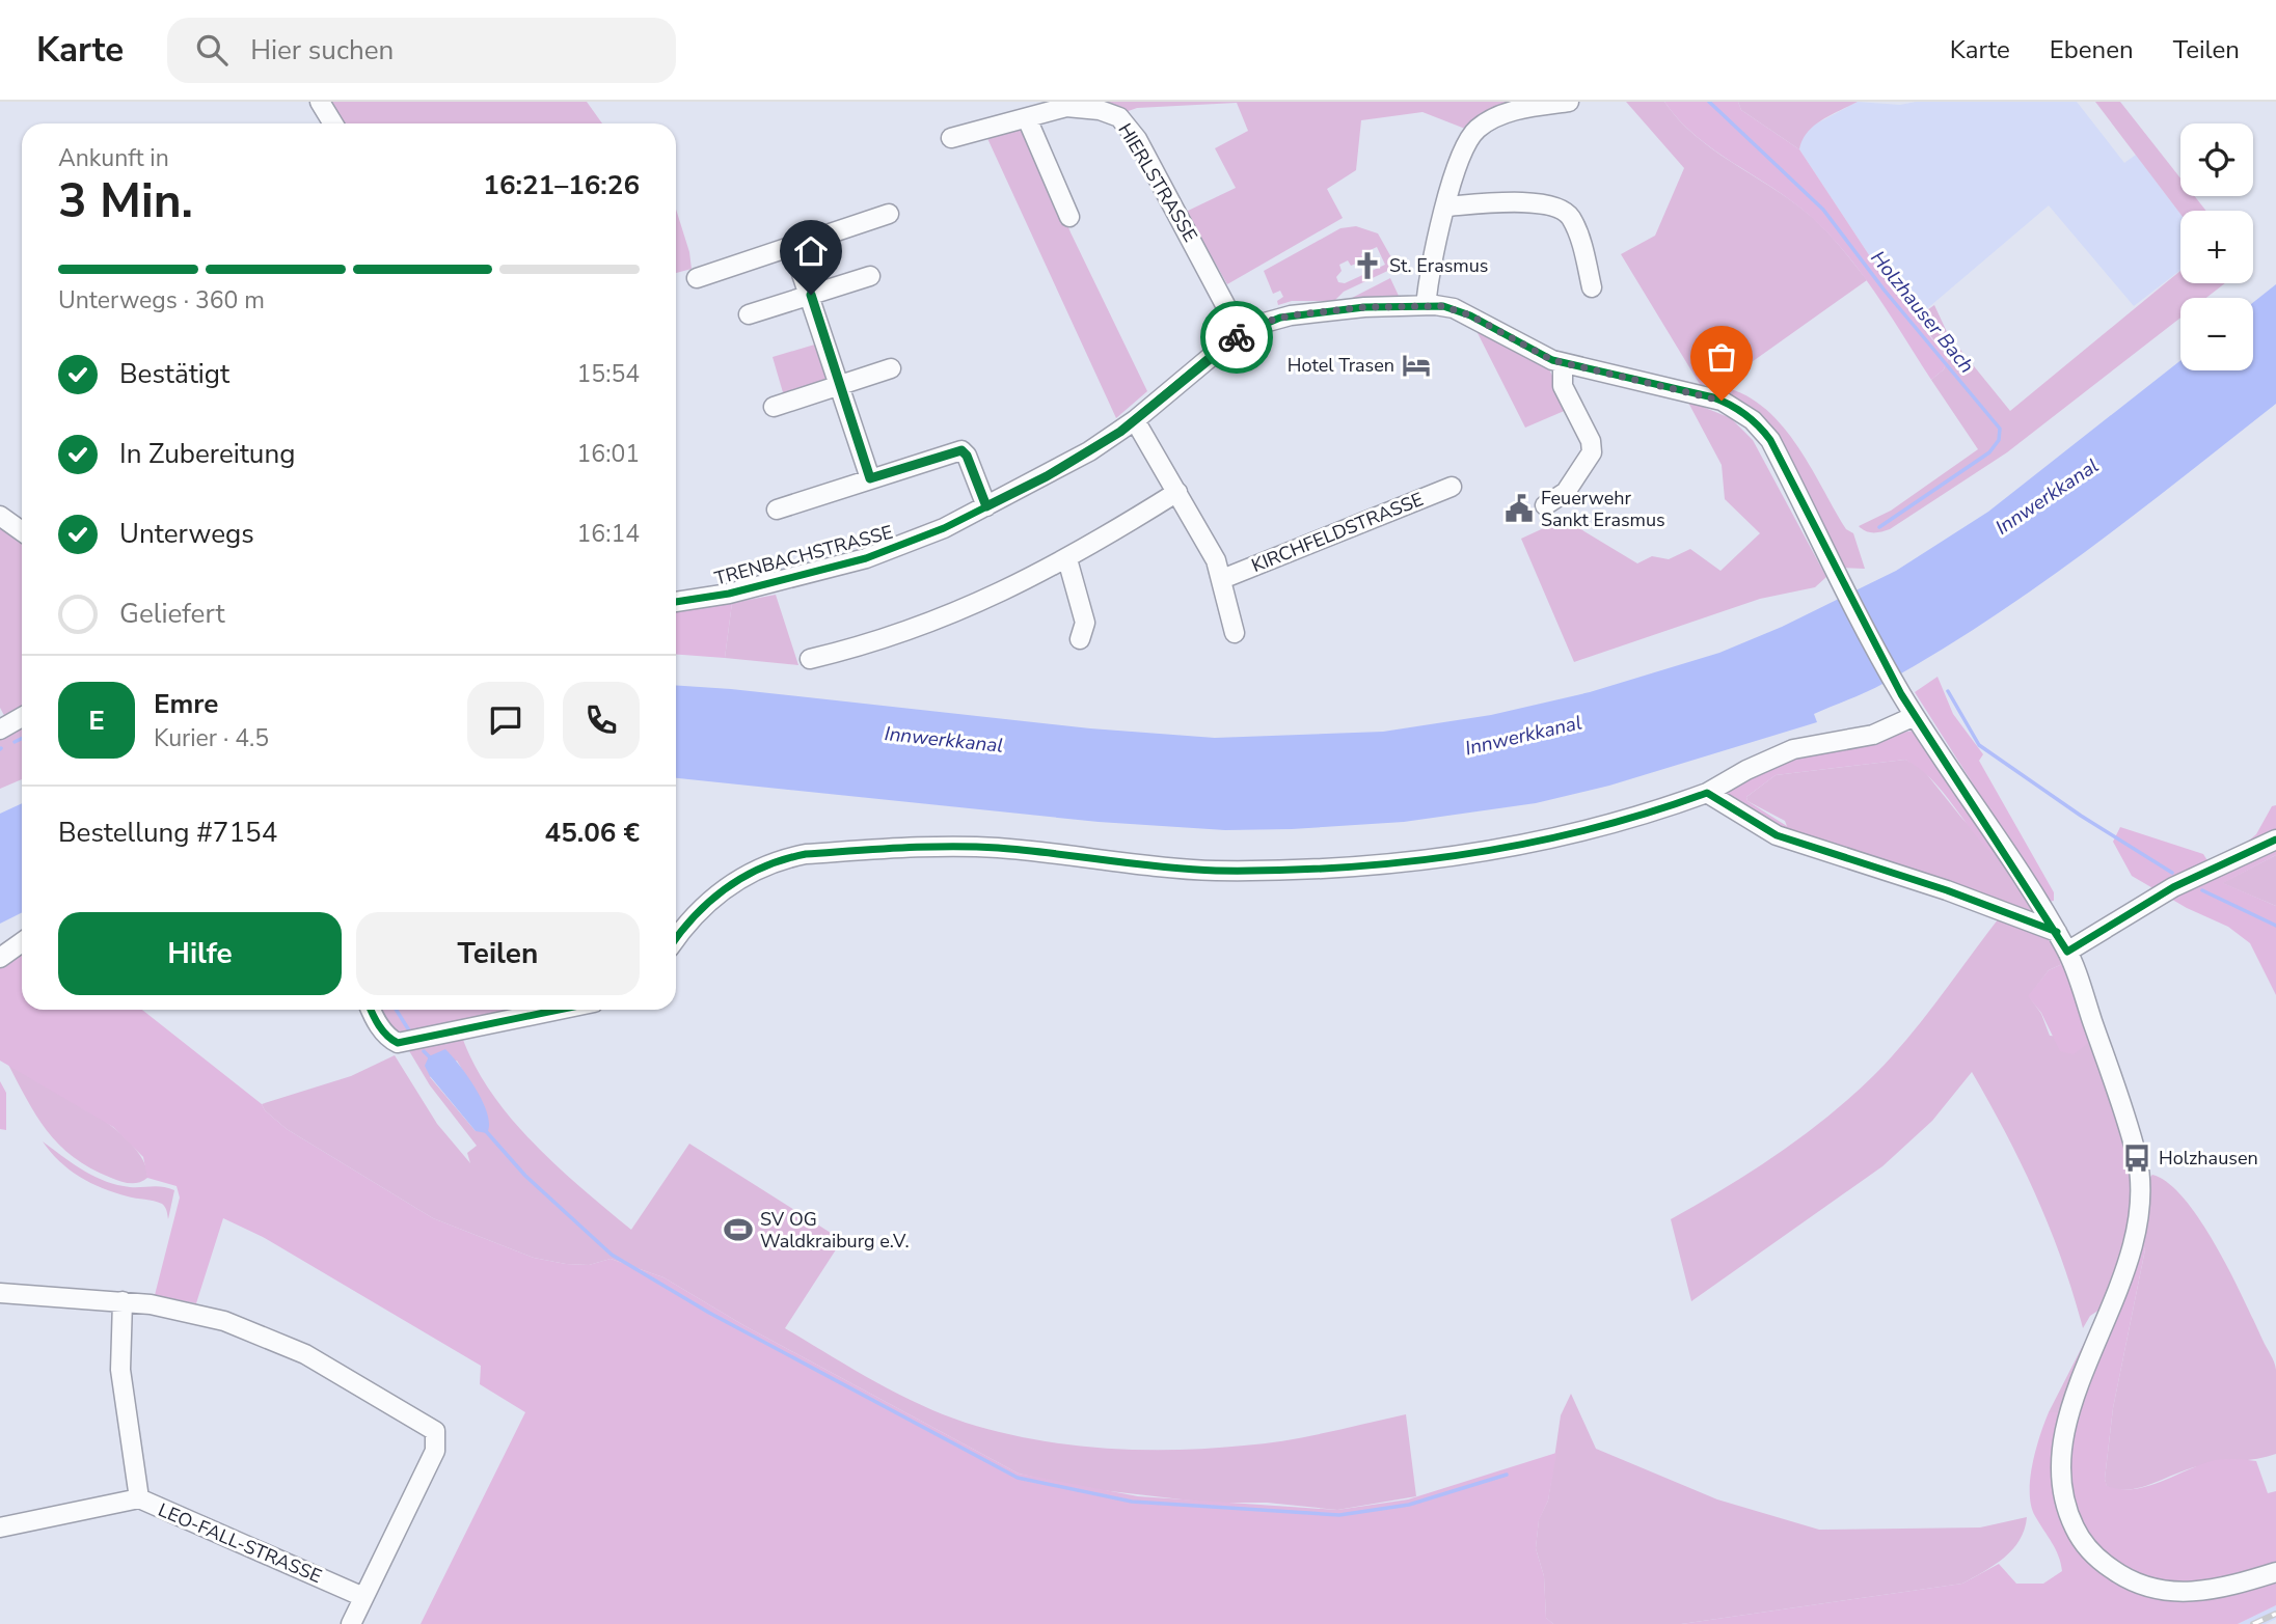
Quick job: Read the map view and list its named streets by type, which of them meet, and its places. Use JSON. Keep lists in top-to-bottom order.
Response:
{
  "streets": {
    "street": [
      "HIERLSTRASSE",
      "KIRCHFELDSTRASSE",
      "TRENBACHSTRASSE",
      "LEO-FALL-STRASSE"
    ]
  },
  "crossings": [
    ["HIERLSTRASSE", "TRENBACHSTRASSE"]
  ],
  "water": ["Holzhauser Bach", "Innwerkkanal"],
  "places": {
    "church": ["St. Erasmus"],
    "hotel": ["Hotel Trasen"],
    "public building": ["Feuerwehr Sankt Erasmus"],
    "bus stop": ["Holzhausen"],
    "sports": ["SV OG Waldkraiburg e.V."]
  },
  "page": {
    "header": "Karte",
    "search": "Hier suchen",
    "nav": ["Karte", "Ebenen", "Teilen"],
    "map_buttons": ["+", "−"],
    "heading": ["3 Min.", "Ankunft in", "16:21–16:26"],
    "panel": [
      "Emre",
      "Kurier · 4.5",
      "Bestellung #7154",
      "45.06 €"
    ],
    "bar": "Unterwegs · 360 m",
    "list": [
      ["Bestätigt", "15:54"],
      ["In Zubereitung", "16:01"],
      ["Unterwegs", "16:14"],
      "Geliefert"
    ],
    "round": "E",
    "buttons": ["Hilfe", "Teilen"]
  }
}
